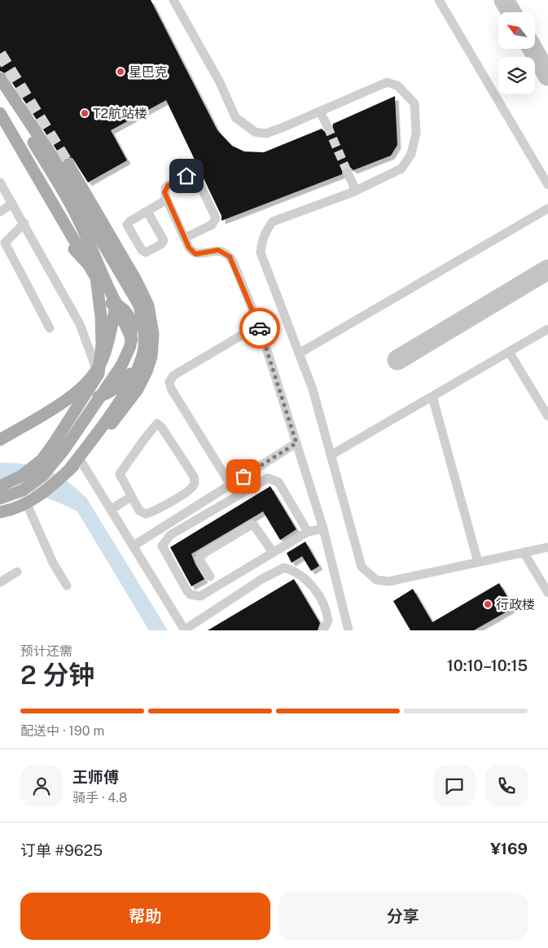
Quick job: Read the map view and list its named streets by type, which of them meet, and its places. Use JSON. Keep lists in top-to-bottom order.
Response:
{
  "places": ["星巴克", "T2航站楼", "行政楼"],
  "north": "top left",
  "page": {
    "heading": ["2 分钟", "预计还需", "10:10–10:15"],
    "panel": [
      "王师傅",
      "骑手 · 4.8",
      "订单 #9625",
      "¥169"
    ],
    "bar": "配送中 · 190 m",
    "buttons": ["帮助", "分享"]
  }
}
